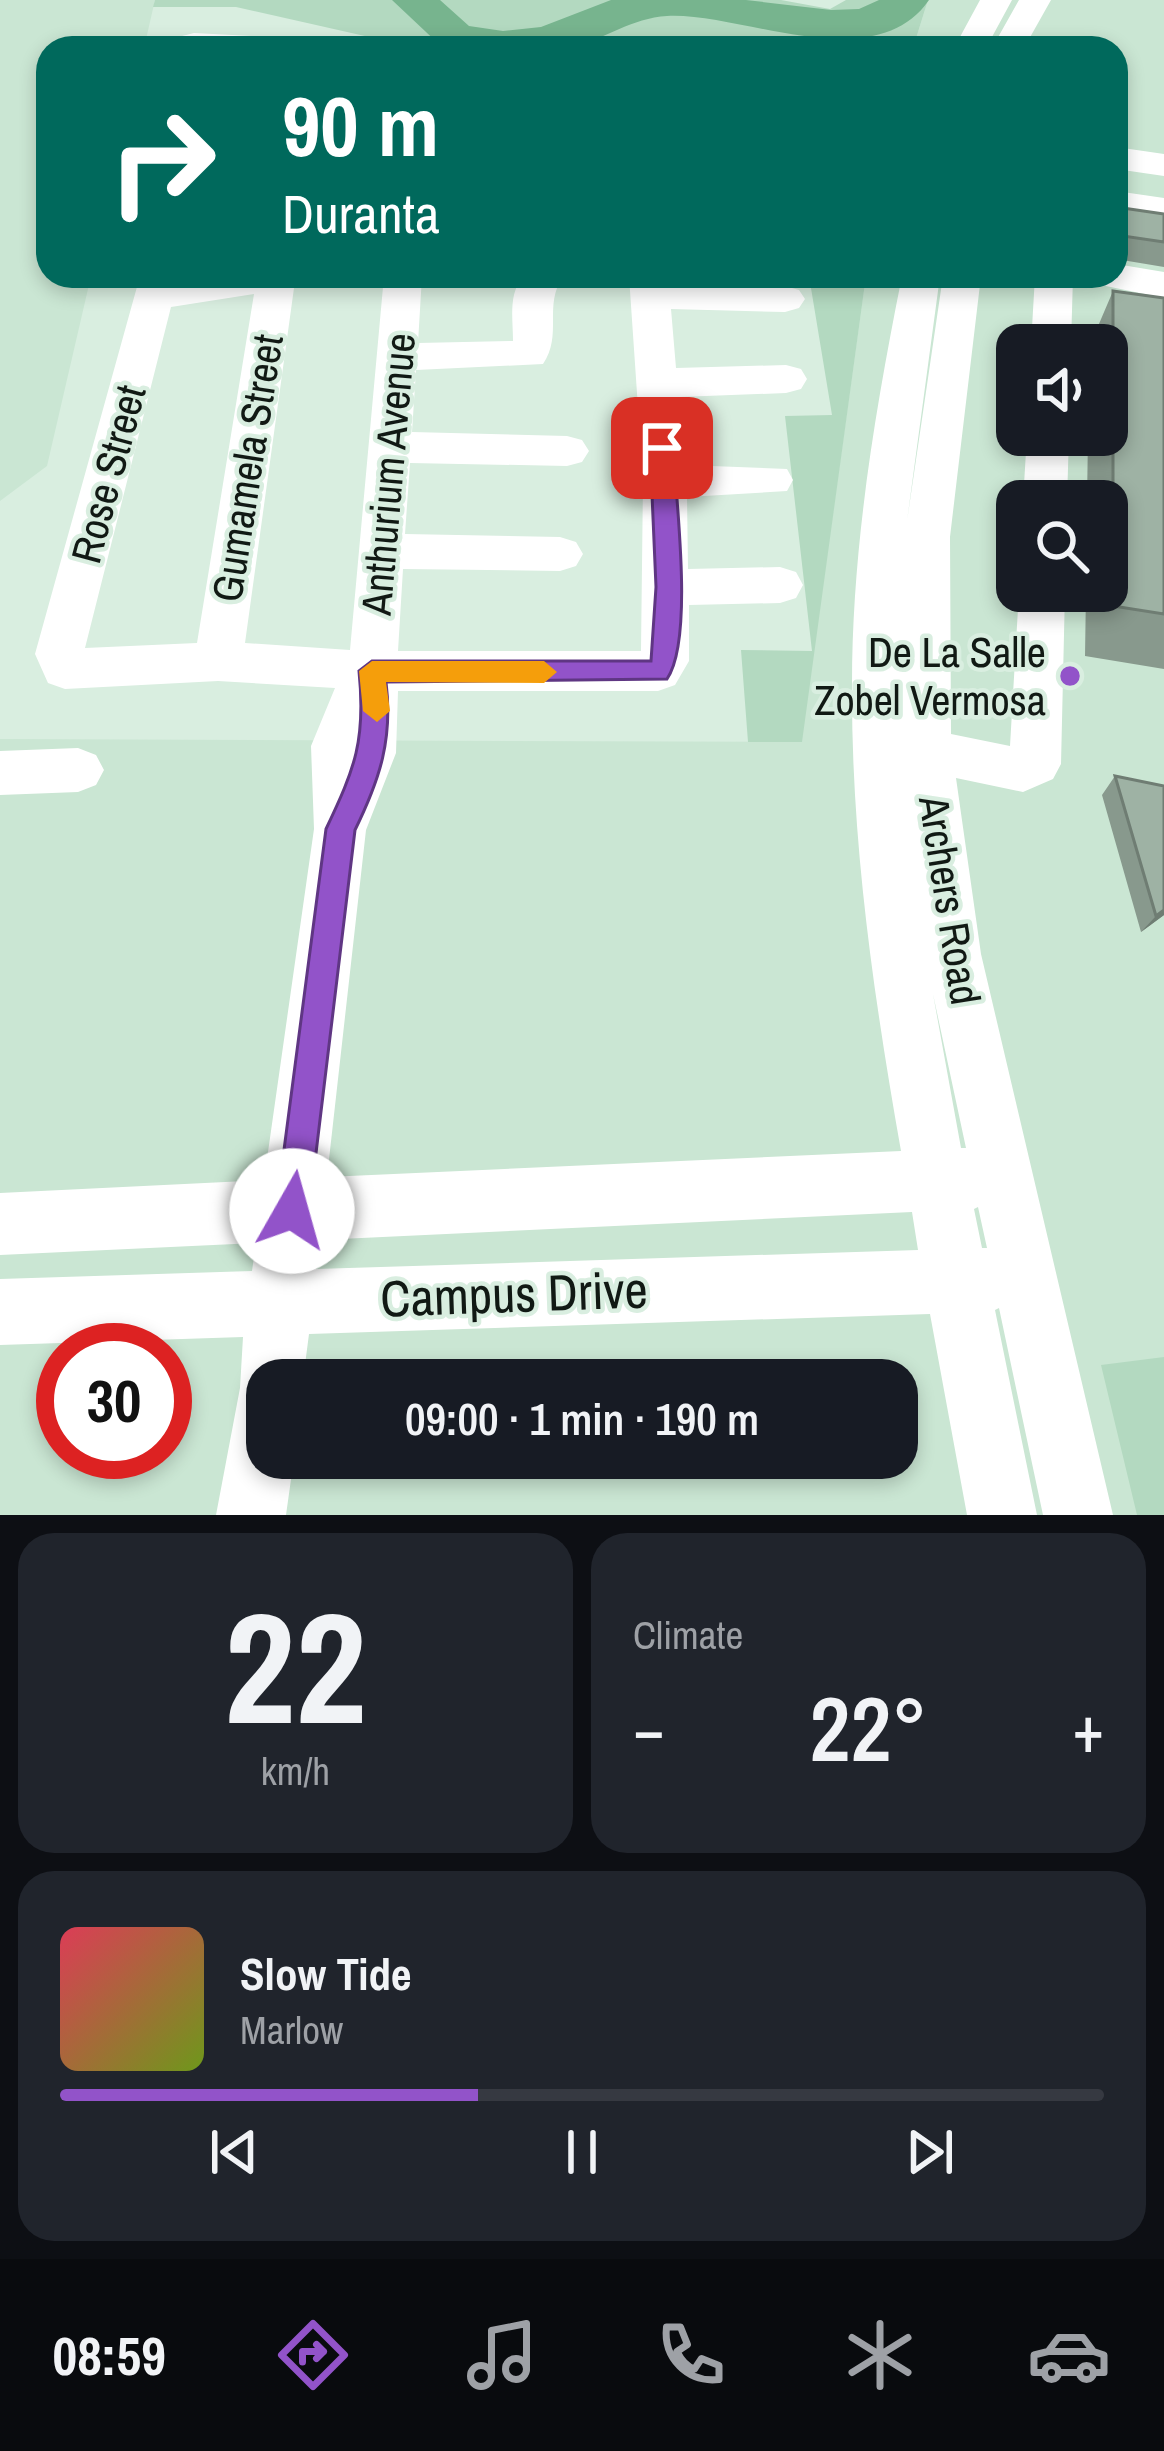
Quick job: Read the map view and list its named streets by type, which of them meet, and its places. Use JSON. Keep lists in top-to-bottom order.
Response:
{
  "streets": {
    "street": [
      "Gumamela Street",
      "Rose Street",
      "Anthurium Avenue",
      "Archers Road",
      "Campus Drive"
    ]
  },
  "crossings": [
    ["Gumamela Street", "Rose Street"],
    ["Anthurium Avenue", "Campus Drive"],
    ["Archers Road", "Campus Drive"]
  ],
  "places": ["De La Salle Zobel Vermosa"],
  "page": {
    "turn": ["90 m", "Duranta"],
    "limit": "30",
    "trip": "09:00 · 1 min · 190 m",
    "tile": [
      ["22", "km/h"],
      "Climate"
    ],
    "heat": ["−", "22°", "+"],
    "song": ["Slow Tide", "Marlow"],
    "tabs": "08:59"
  }
}
